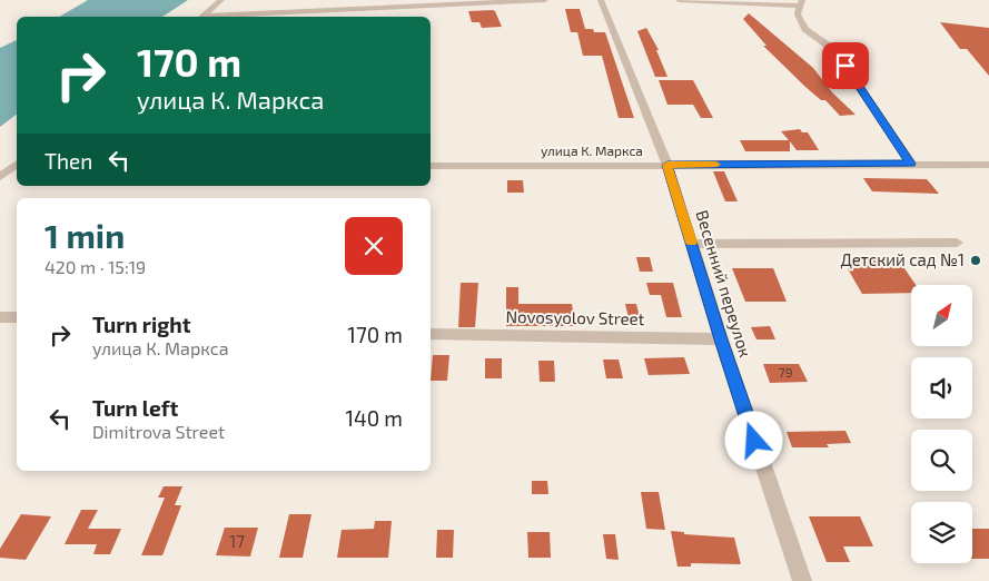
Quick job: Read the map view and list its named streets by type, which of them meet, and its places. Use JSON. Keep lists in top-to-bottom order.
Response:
{
  "streets": {
    "street": ["улица К. Маркса", "Весенний переулок", "Novosyolov Street"]
  },
  "crossings": [
    ["улица К. Маркса", "Весенний переулок"],
    ["Весенний переулок", "Novosyolov Street"]
  ],
  "places": ["Детский сад №1"],
  "house_numbers": ["79", "17"],
  "north": "top right",
  "page": {
    "turn": ["170 m", "улица К. Маркса"],
    "then": "Then",
    "heading": ["1 min", "420 m · 15:19"],
    "list": [
      {
        "name": "Turn right",
        "note": "улица К. Маркса",
        "value": "170 m"
      },
      {
        "name": "Turn left",
        "note": "Dimitrova Street",
        "value": "140 m"
      }
    ]
  }
}
